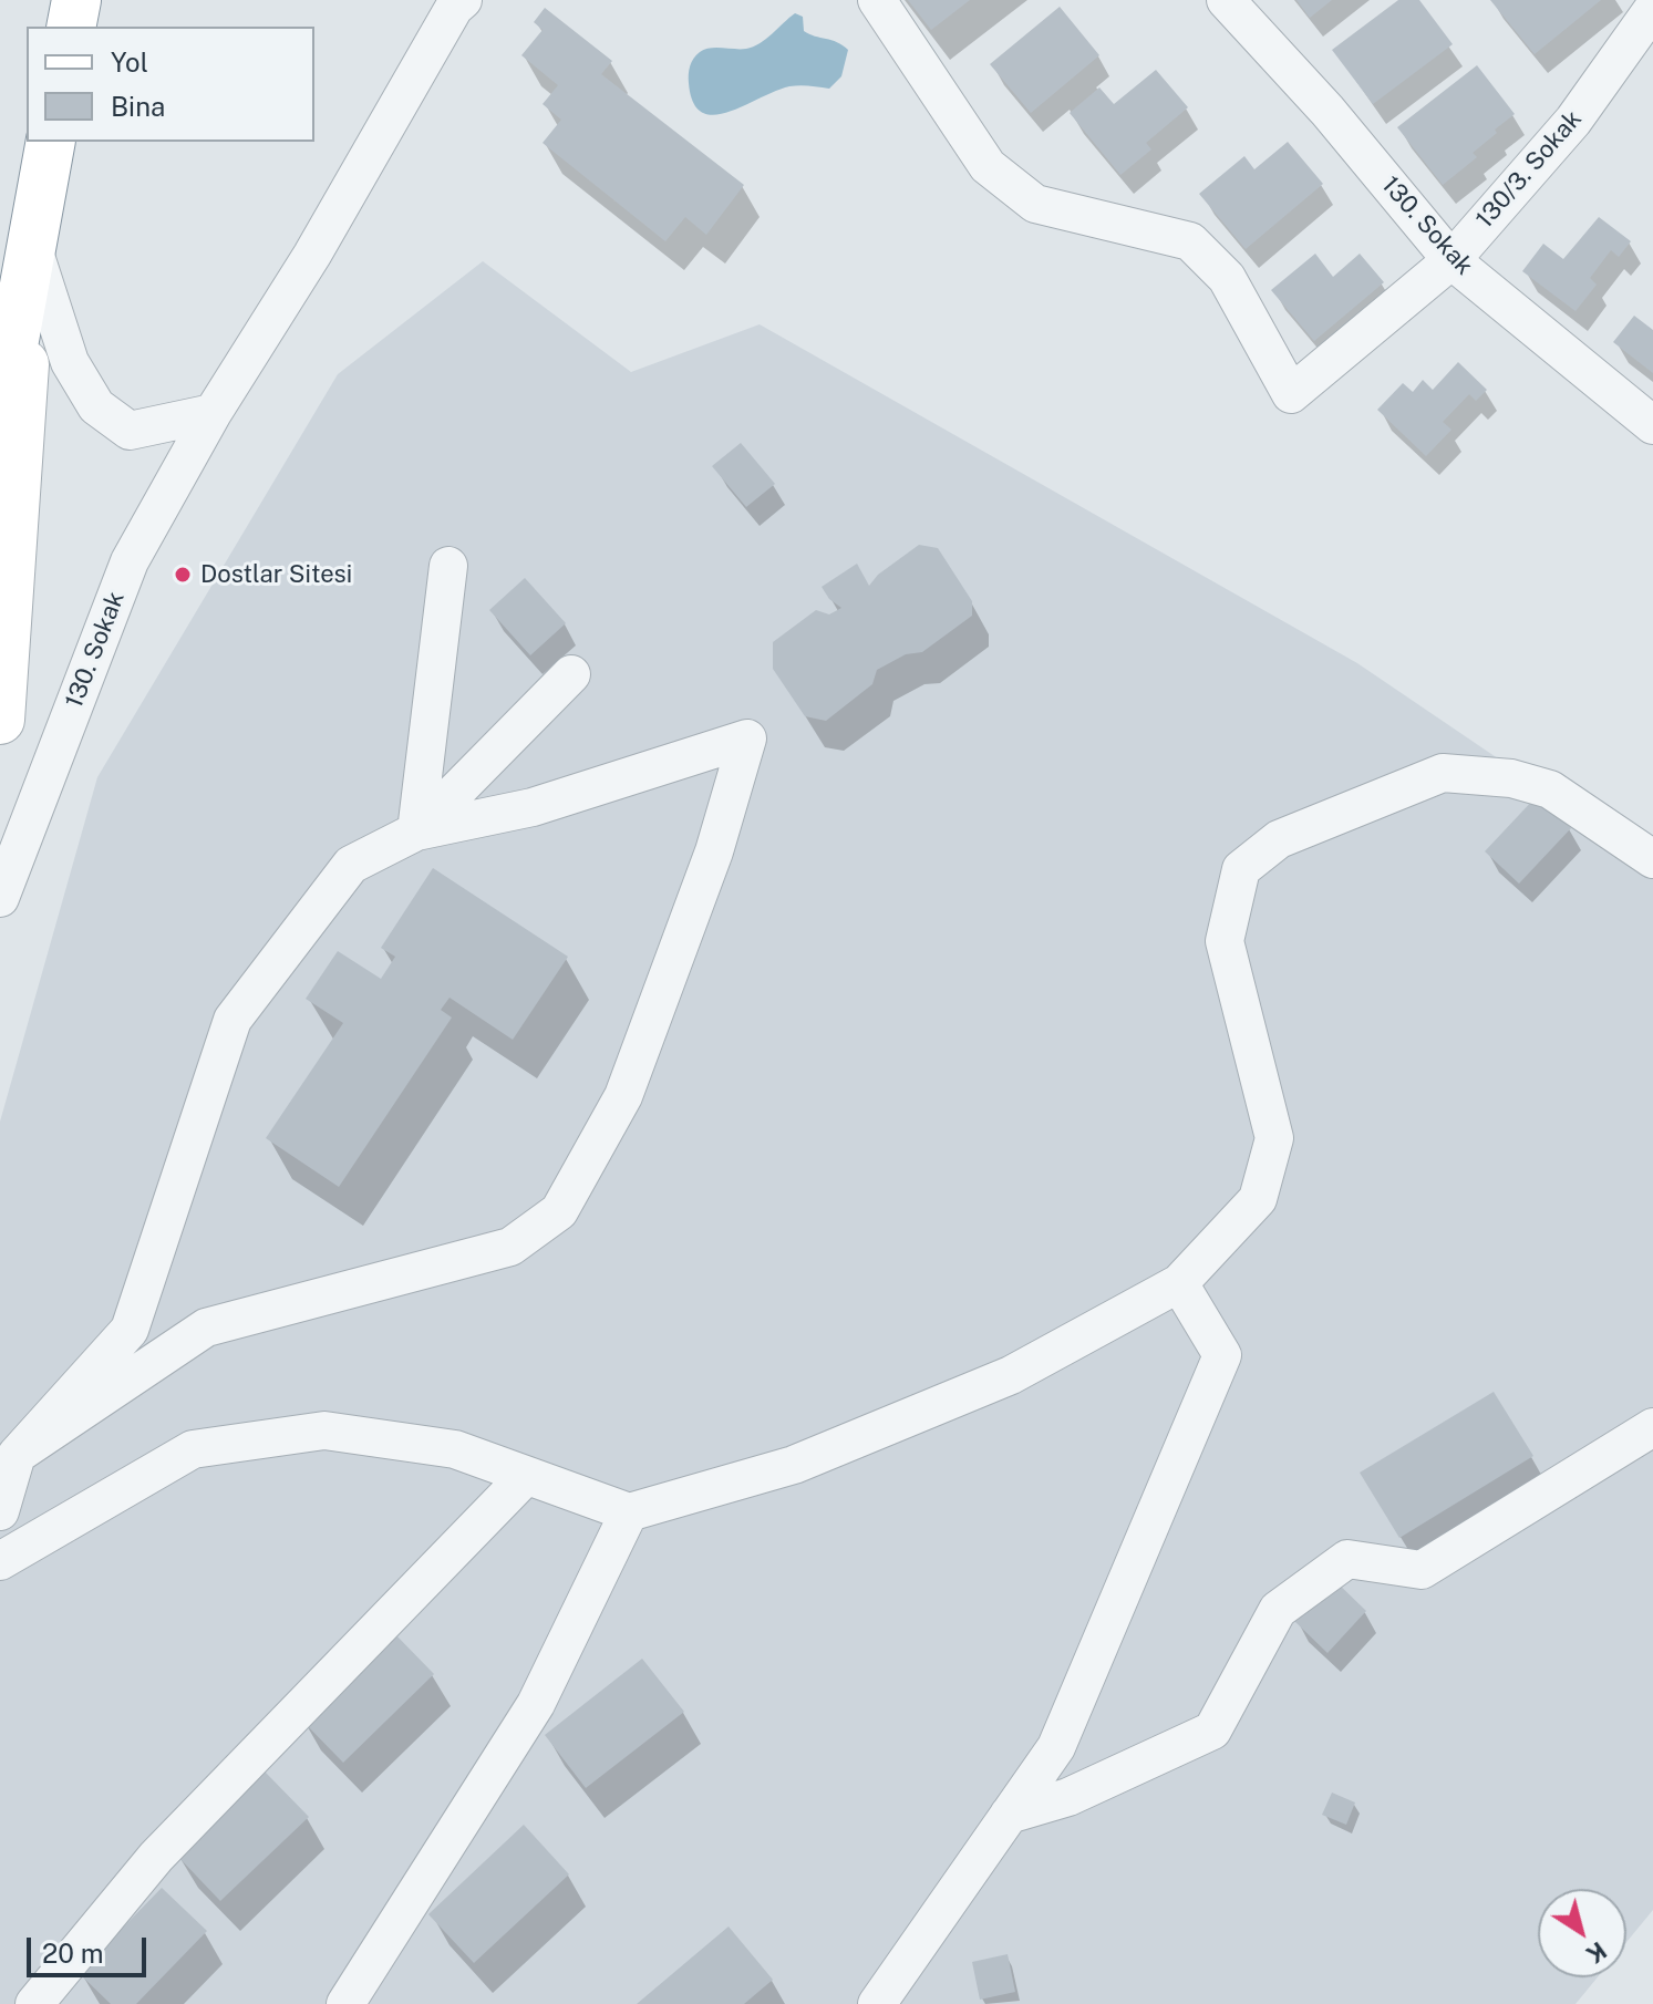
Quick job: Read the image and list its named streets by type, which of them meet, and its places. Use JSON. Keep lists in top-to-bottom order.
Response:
{
  "streets": {
    "street": ["130/3. Sokak", "130. Sokak"]
  },
  "crossings": [
    ["130/3. Sokak", "130. Sokak"]
  ],
  "places": ["Dostlar Sitesi"],
  "legend": ["Yol", "Bina"],
  "scale_bar": "20 m",
  "north": "bottom right"
}
